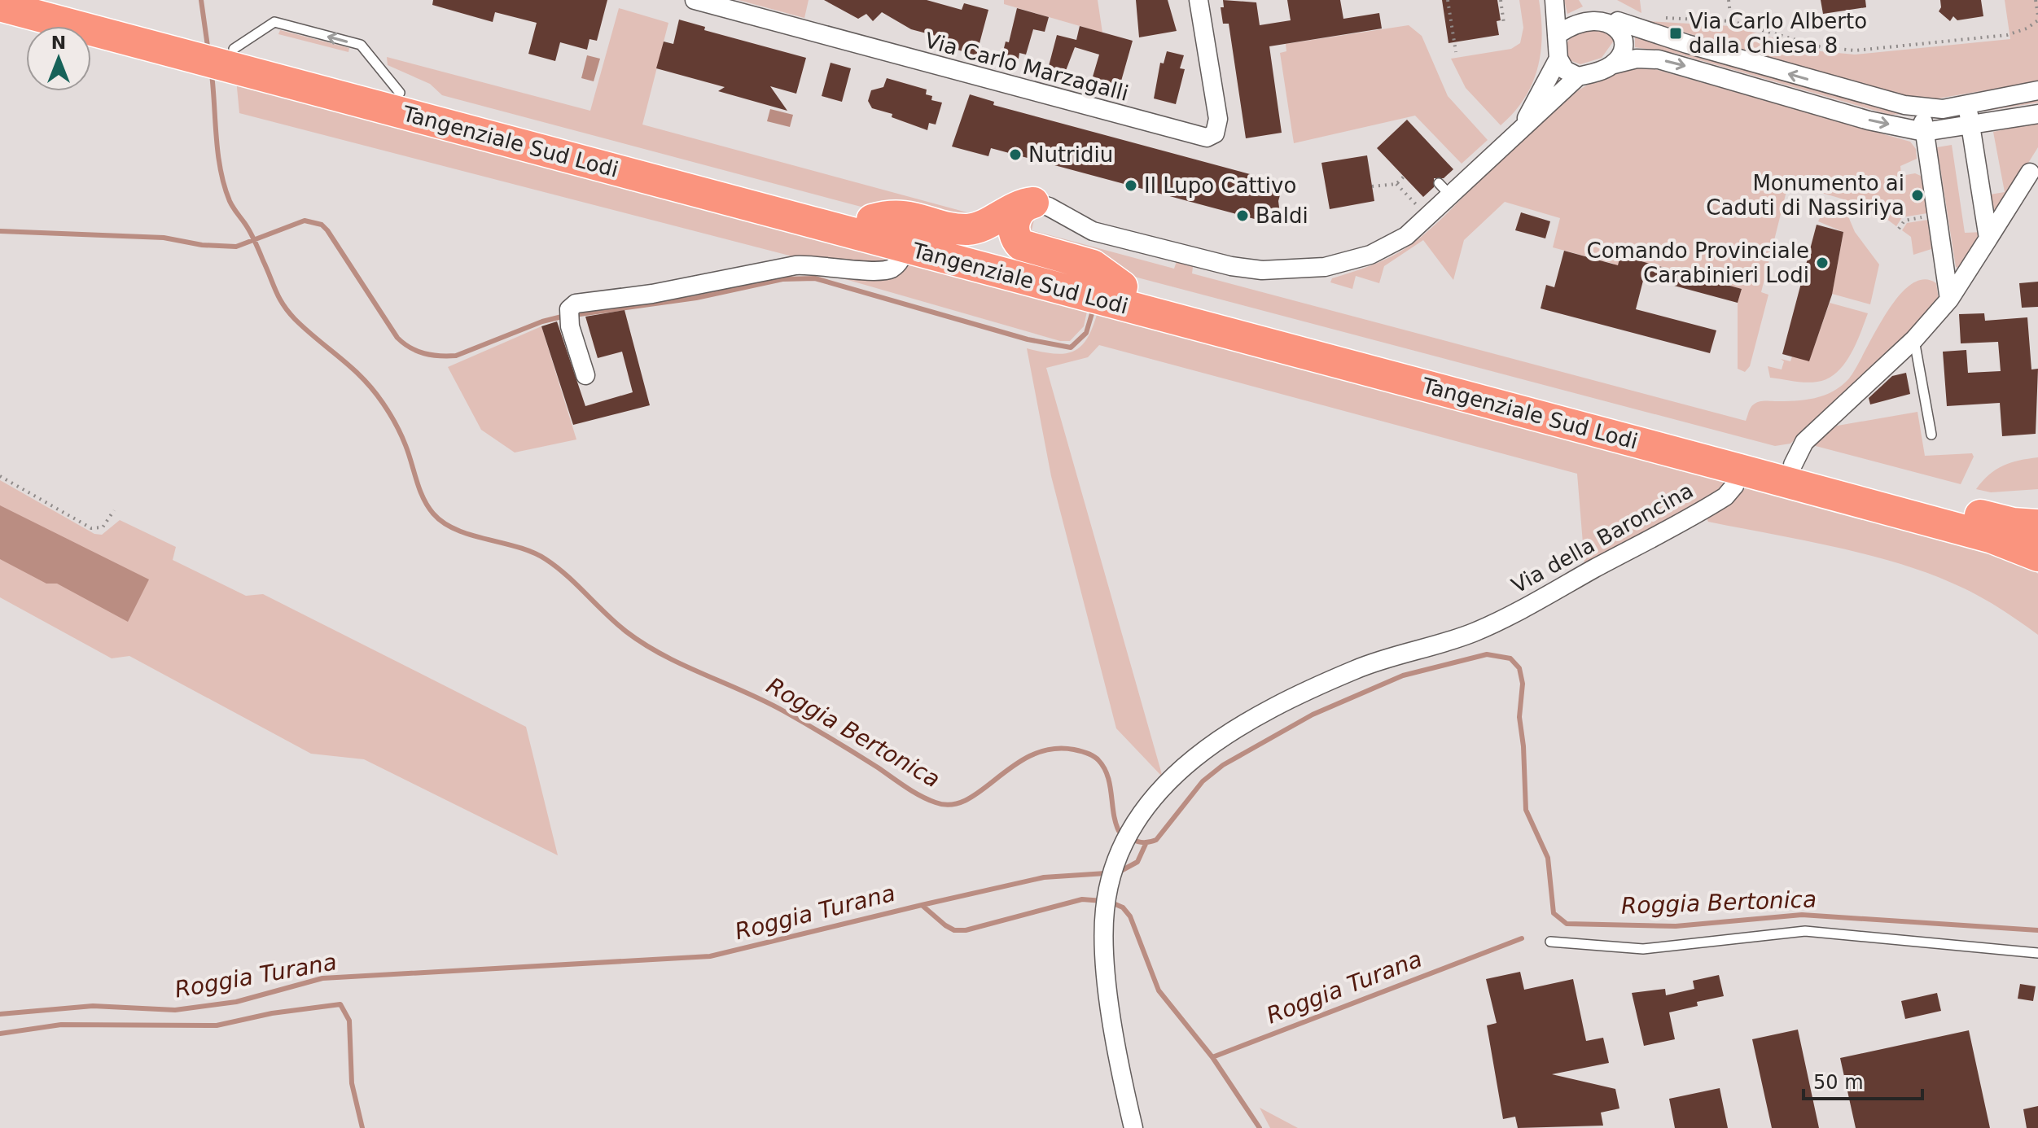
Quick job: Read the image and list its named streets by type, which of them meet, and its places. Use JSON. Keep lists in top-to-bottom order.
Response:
{
  "streets": {
    "highway": ["Tangenziale Sud Lodi"],
    "street": ["Via Carlo Marzagalli", "Via della Baroncina"]
  },
  "crossings": [
    ["Tangenziale Sud Lodi", "Via della Baroncina"]
  ],
  "water": ["Roggia Bertonica", "Roggia Turana"],
  "places": {
    "transit": ["Via Carlo Alberto dalla Chiesa 8"],
    "other": [
      "Nutridiu",
      "Il Lupo Cattivo",
      "Monumento ai Caduti di Nassiriya",
      "Baldi",
      "Comando Provinciale Carabinieri Lodi"
    ]
  },
  "scale_bar": "50 m",
  "north": "top"
}
